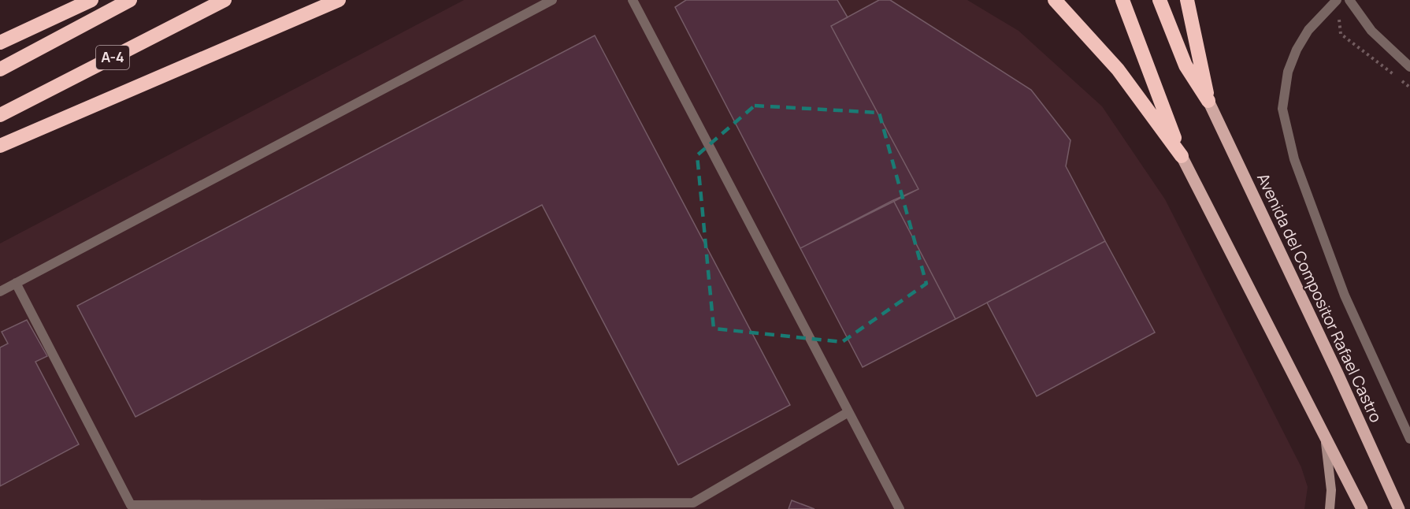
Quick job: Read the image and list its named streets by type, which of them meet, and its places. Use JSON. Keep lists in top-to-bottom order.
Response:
{
  "streets": {
    "highway": ["A-4"],
    "main road": ["Avenida del Compositor Rafael Castro"]
  }
}
